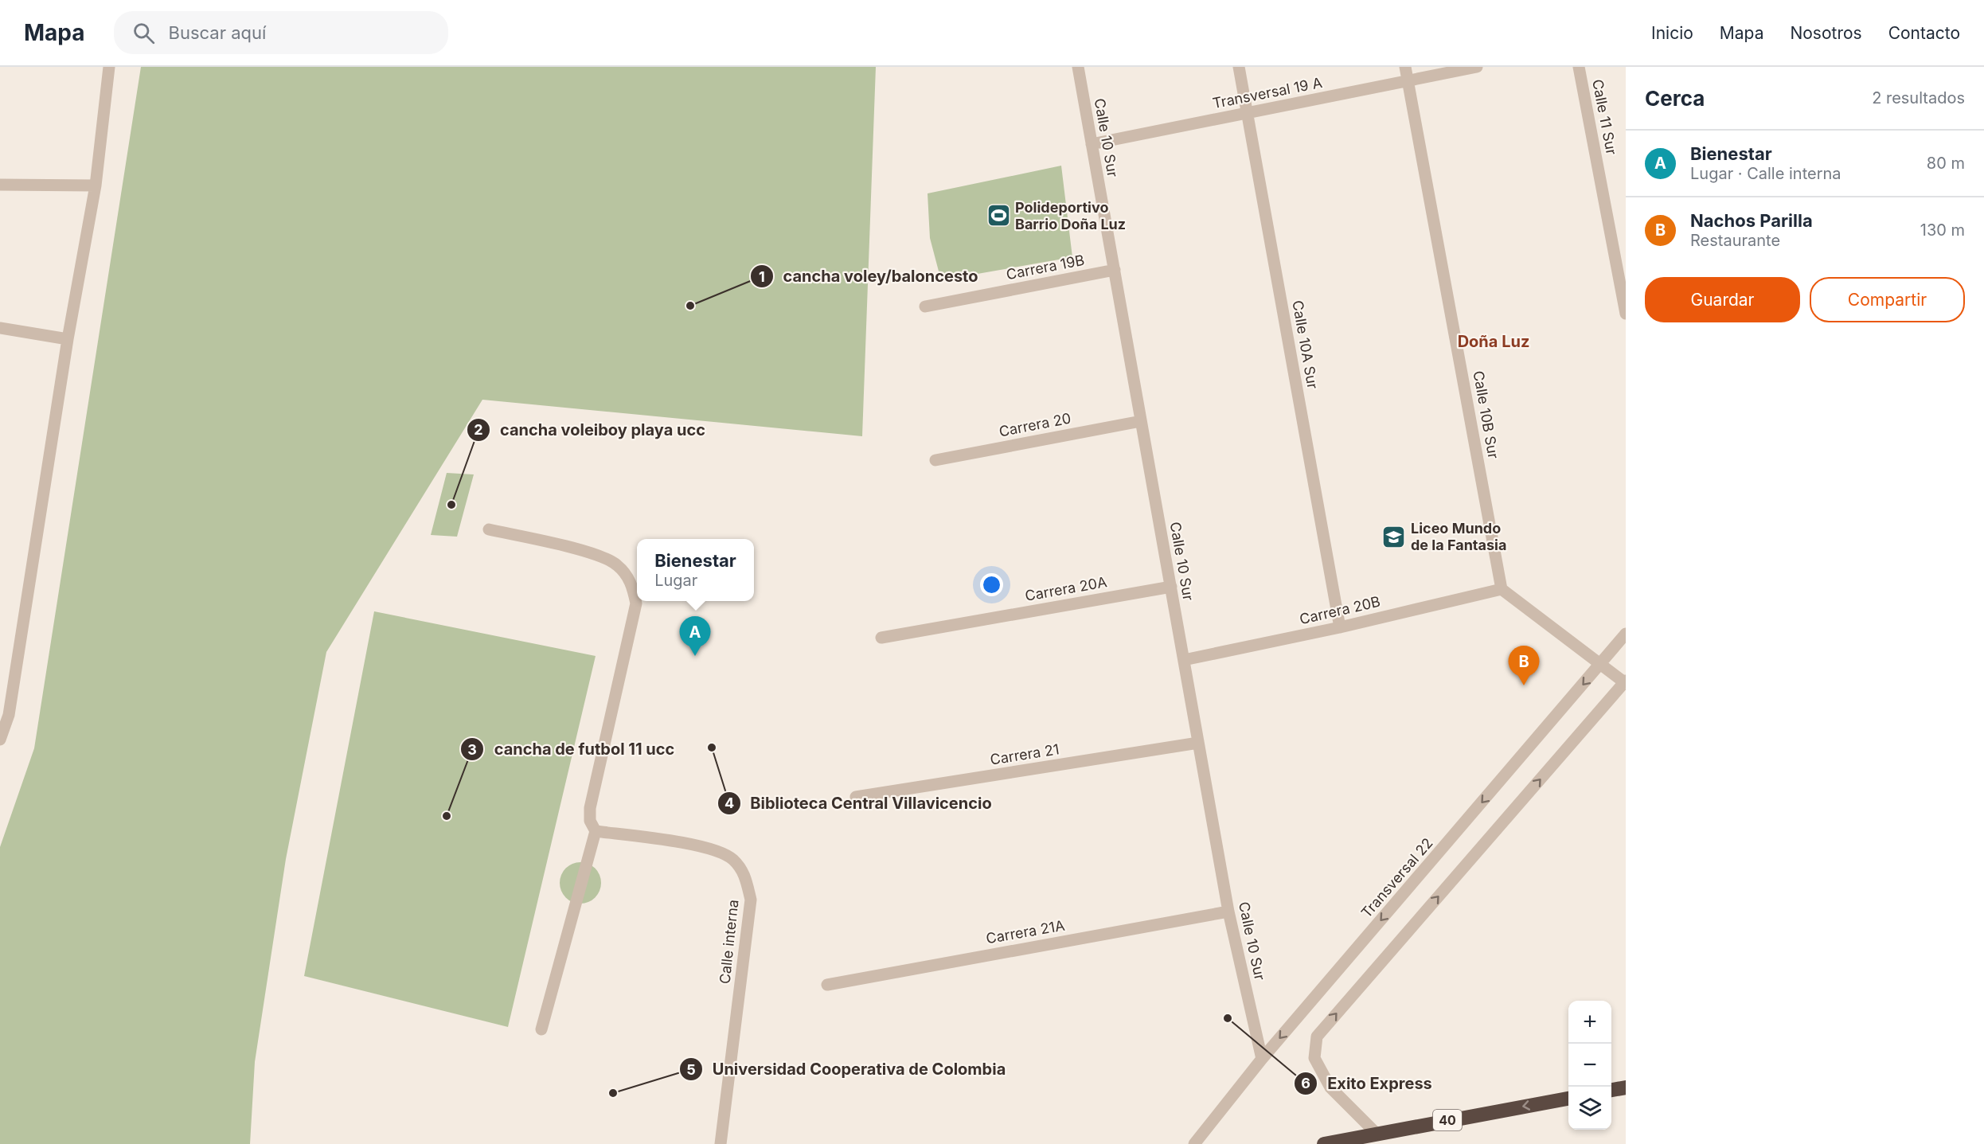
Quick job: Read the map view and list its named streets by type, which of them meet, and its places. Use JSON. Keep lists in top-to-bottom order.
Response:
{
  "streets": {
    "highway": ["40"],
    "street": [
      "Transversal 19 A",
      "Calle 11 Sur",
      "Calle 10 Sur",
      "Carrera 19B",
      "Calle 10A Sur",
      "Calle 10B Sur",
      "Carrera 20",
      "Carrera 20A",
      "Carrera 20B",
      "Carrera 21",
      "Transversal 22",
      "Carrera 21A",
      "Calle interna"
    ]
  },
  "crossings": [
    ["Transversal 19 A", "Calle 10 Sur"],
    ["Transversal 19 A", "Calle 10A Sur"],
    ["Transversal 19 A", "Calle 10B Sur"],
    ["Calle 10 Sur", "Carrera 19B"],
    ["Calle 10 Sur", "Carrera 20"],
    ["Calle 10 Sur", "Carrera 20A"],
    ["Calle 10 Sur", "Carrera 20B"],
    ["Calle 10 Sur", "Carrera 21"],
    ["Calle 10 Sur", "Transversal 22"],
    ["Calle 10 Sur", "Carrera 21A"],
    ["Calle 10A Sur", "Carrera 20B"],
    ["Calle 10B Sur", "Carrera 20B"]
  ],
  "one_way": ["Transversal 22"],
  "districts": ["Doña Luz"],
  "places": {
    "sports": ["Polideportivo Barrio Doña Luz"],
    "other": [
      "cancha voley/baloncesto",
      "cancha voleiboy playa ucc",
      "Biblioteca Central Villavicencio",
      "cancha de futbol 11 ucc",
      "Exito Express",
      "Universidad Cooperativa de Colombia"
    ],
    "school or university": ["Liceo Mundo de la Fantasia"]
  },
  "page": {
    "header": "Mapa",
    "search": "Buscar aquí",
    "nav": [
      "Inicio",
      "Mapa",
      "Nosotros",
      "Contacto"
    ],
    "heading": ["Cerca", "2 resultados"],
    "list": [
      {
        "mark": "A",
        "name": "Bienestar",
        "note": "Lugar · Calle interna",
        "value": "80 m"
      },
      {
        "mark": "B",
        "name": "Nachos Parilla",
        "note": "Restaurante",
        "value": "130 m"
      }
    ],
    "buttons": ["Guardar", "Compartir"],
    "popup": ["Bienestar", "Lugar"],
    "pins": ["A", "B"],
    "map_buttons": ["+", "−"]
  }
}
